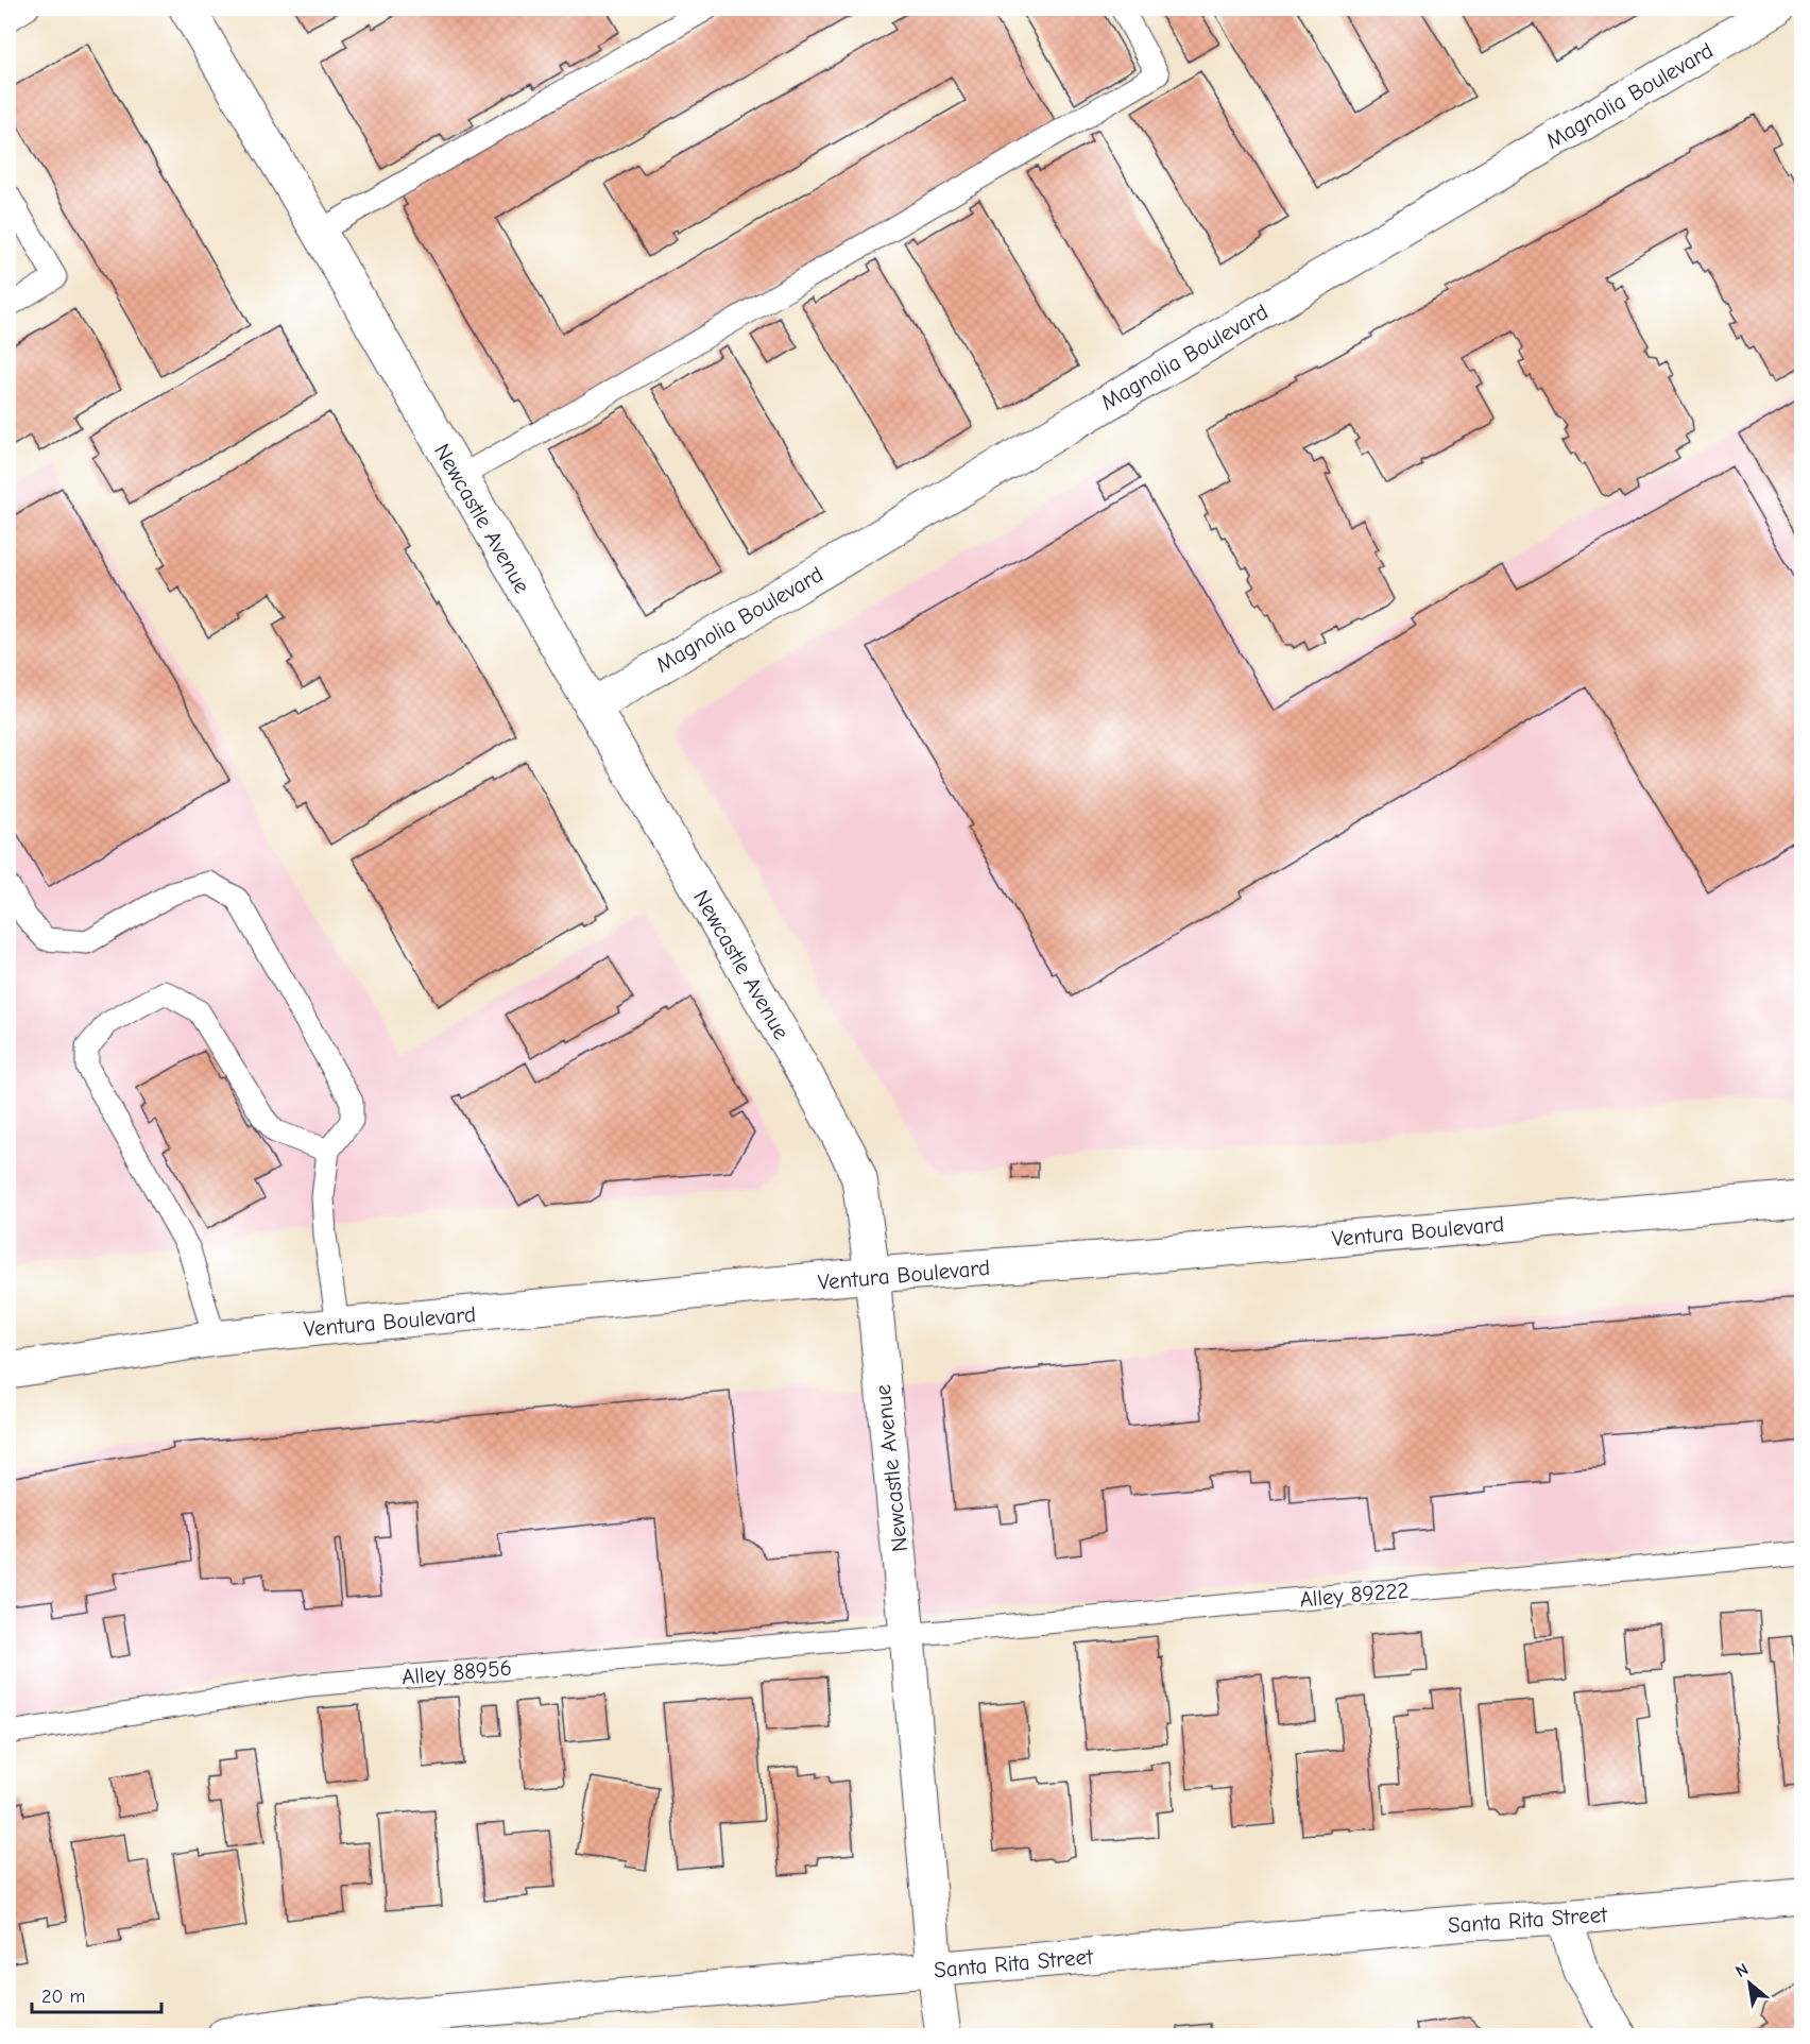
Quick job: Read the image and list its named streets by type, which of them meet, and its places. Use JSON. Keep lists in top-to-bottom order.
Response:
{
  "streets": {
    "street": [
      "Magnolia Boulevard",
      "Newcastle Avenue",
      "Ventura Boulevard",
      "Santa Rita Street"
    ],
    "lane": ["Alley 89222", "Alley 88956"]
  },
  "crossings": [
    ["Magnolia Boulevard", "Newcastle Avenue"],
    ["Newcastle Avenue", "Ventura Boulevard"],
    ["Newcastle Avenue", "Alley 89222"],
    ["Newcastle Avenue", "Alley 88956"],
    ["Newcastle Avenue", "Santa Rita Street"],
    ["Alley 89222", "Alley 88956"]
  ],
  "scale_bar": "20 m",
  "north": "top left"
}
